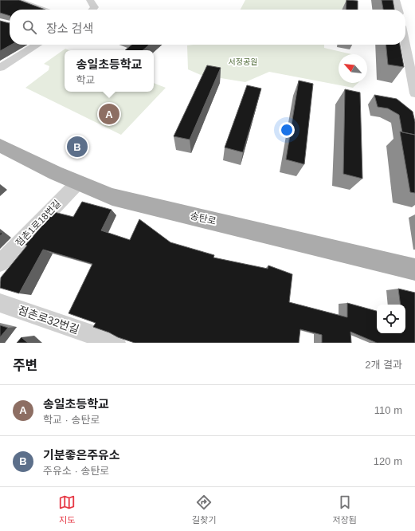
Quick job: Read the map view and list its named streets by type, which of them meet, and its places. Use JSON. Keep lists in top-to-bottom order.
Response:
{
  "streets": {
    "main road": ["송탄로"],
    "street": ["점촌1로18번길", "점촌로32번길"]
  },
  "crossings": [
    ["송탄로", "점촌1로18번길"]
  ],
  "parks": ["서정공원"],
  "north": "top left",
  "page": {
    "search": "장소 검색",
    "popup": ["송일초등학교", "학교"],
    "pins": ["A", "B"],
    "heading": ["주변", "2개 결과"],
    "list": [
      {
        "mark": "A",
        "name": "송일초등학교",
        "note": "학교 · 송탄로",
        "value": "110 m"
      },
      {
        "mark": "B",
        "name": "기분좋은주유소",
        "note": "주유소 · 송탄로",
        "value": "120 m"
      }
    ],
    "nav": ["지도", "길찾기", "저장됨"]
  }
}
